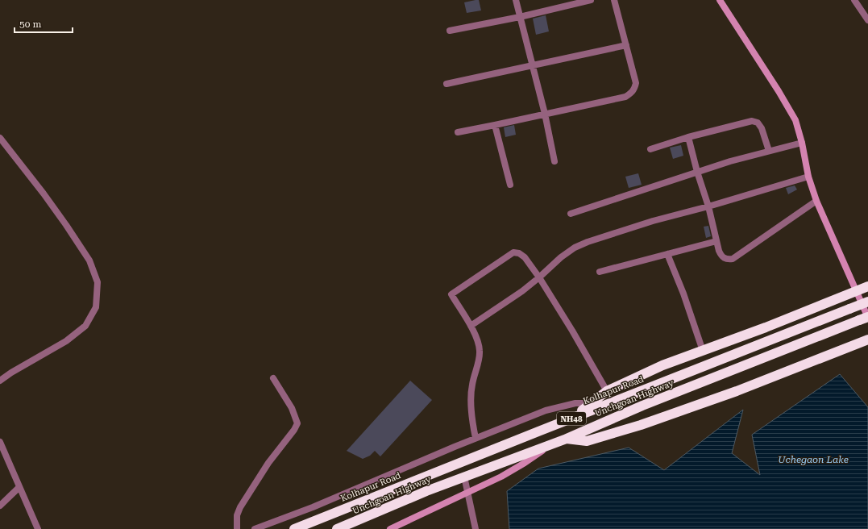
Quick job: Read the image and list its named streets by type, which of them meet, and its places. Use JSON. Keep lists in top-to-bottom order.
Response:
{
  "streets": {
    "highway": ["Kolhapur Road", "Unchgoan Highway", "NH48"]
  },
  "water": ["Uchegaon Lake"],
  "scale_bar": "50 m"
}
